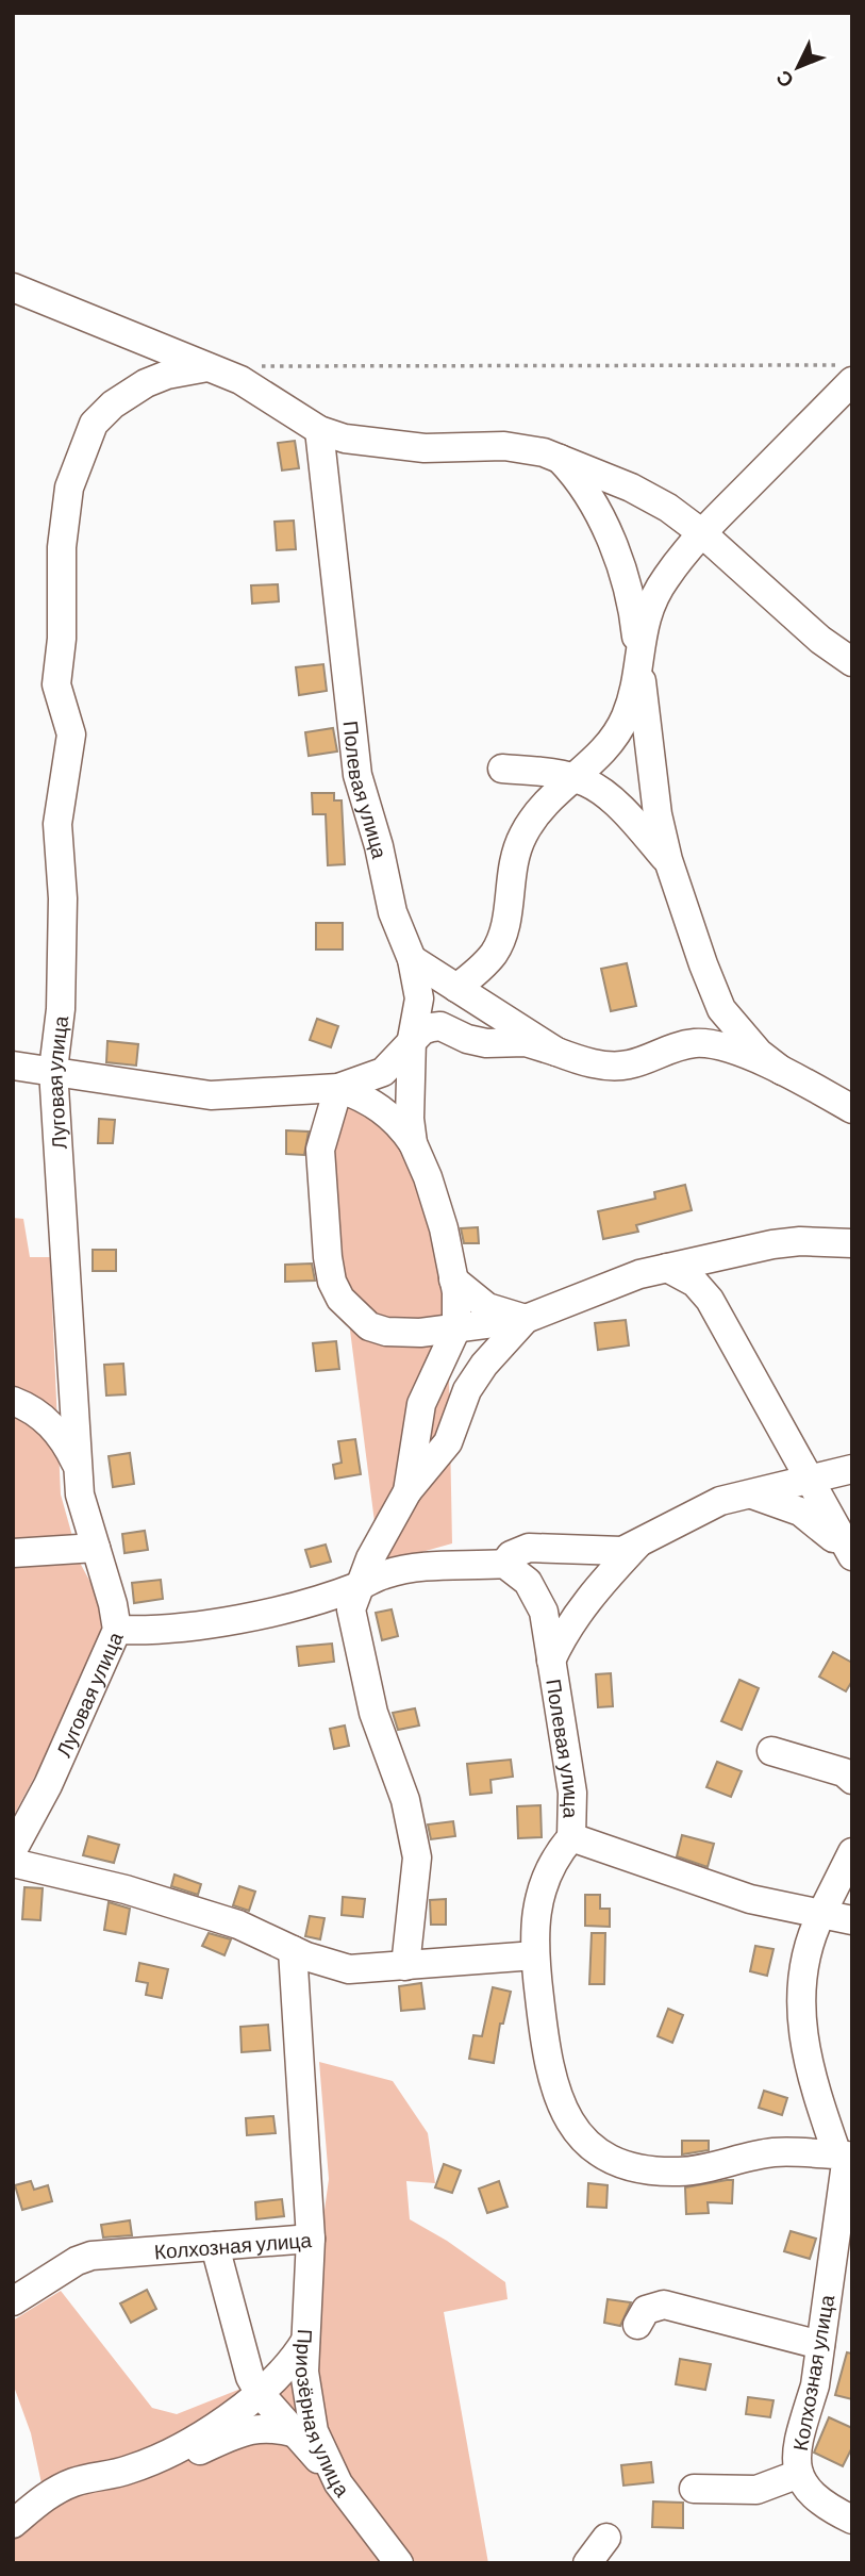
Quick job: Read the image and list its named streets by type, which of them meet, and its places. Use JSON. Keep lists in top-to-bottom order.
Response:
{
  "streets": {
    "street": [
      "Полевая улица",
      "Луговая улица",
      "Колхозная улица",
      "Приозёрная улица"
    ]
  },
  "crossings": [
    ["Колхозная улица", "Приозёрная улица"]
  ],
  "north": "bottom left"
}
